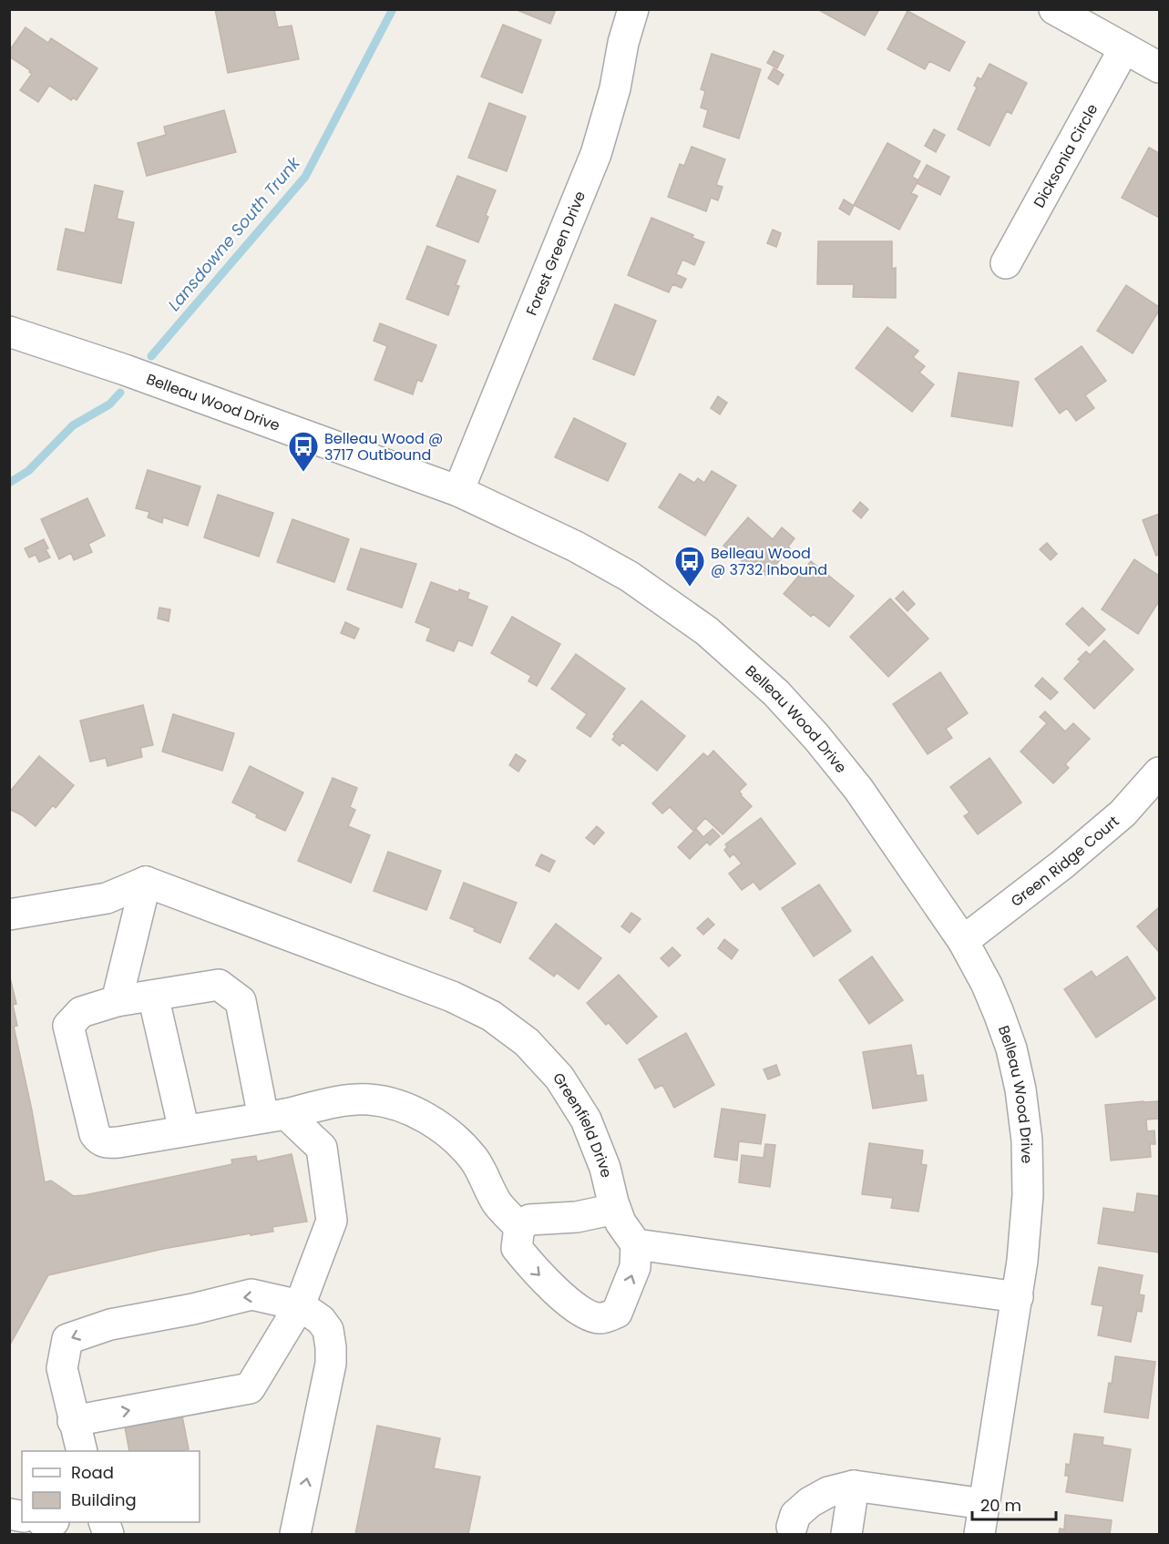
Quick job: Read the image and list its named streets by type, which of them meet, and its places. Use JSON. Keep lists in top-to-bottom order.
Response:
{
  "streets": {
    "street": [
      "Dicksonia Circle",
      "Forest Green Drive",
      "Belleau Wood Drive",
      "Green Ridge Court",
      "Greenfield Drive"
    ]
  },
  "crossings": [
    ["Forest Green Drive", "Belleau Wood Drive"],
    ["Belleau Wood Drive", "Green Ridge Court"]
  ],
  "water": ["Lansdowne South Trunk"],
  "places": {
    "bus stop": ["Belleau Wood @ 3717 Outbound", "Belleau Wood @ 3732 Inbound"]
  },
  "legend": ["Road", "Building"],
  "scale_bar": "20 m"
}
